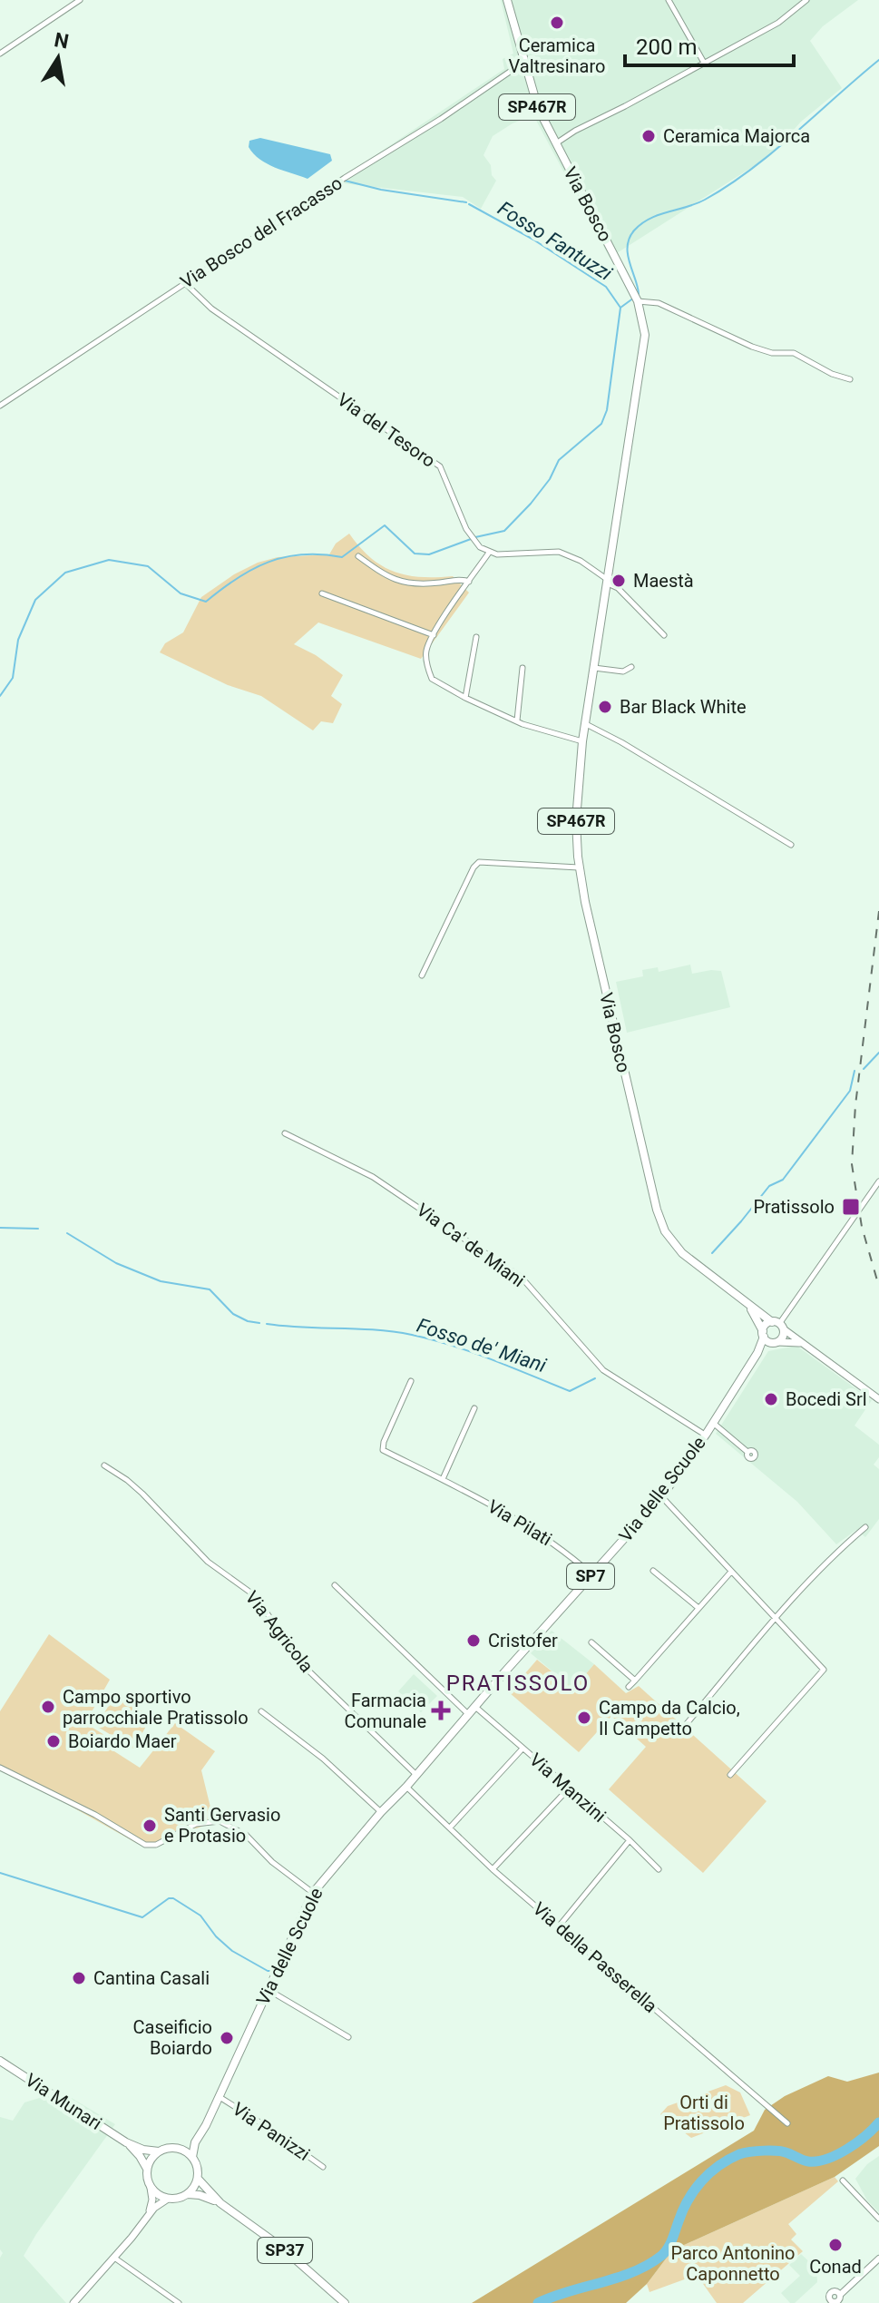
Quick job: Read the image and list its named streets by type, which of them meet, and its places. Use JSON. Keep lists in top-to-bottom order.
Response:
{
  "streets": {
    "main road": [
      "SP467R",
      "Via Bosco",
      "Via delle Scuole",
      "SP7",
      "Via Munari",
      "SP37"
    ],
    "street": [
      "Via Bosco del Fracasso",
      "Via del Tesoro",
      "Via Ca' de Miani",
      "Via Pilati",
      "Via Agricola",
      "Via Manzini",
      "Via della Passerella",
      "Via Panizzi"
    ]
  },
  "crossings": [
    ["Via Bosco", "Via Bosco del Fracasso"],
    ["Via Bosco", "Via delle Scuole"],
    ["Via Bosco del Fracasso", "Via del Tesoro"],
    ["Via Ca' de Miani", "Via delle Scuole"],
    ["Via delle Scuole", "Via Pilati"],
    ["Via delle Scuole", "Via Agricola"],
    ["Via delle Scuole", "Via Manzini"],
    ["Via delle Scuole", "Via della Passerella"],
    ["Via delle Scuole", "Via Munari"],
    ["Via delle Scuole", "Via Panizzi"],
    ["Via delle Scuole", "SP37"],
    ["Via Munari", "SP37"]
  ],
  "districts": ["PRATISSOLO"],
  "water": ["Fosso Fantuzzi", "Fosso de' Miani"],
  "parks": ["Orti di Pratissolo", "Parco Antonino Caponnetto"],
  "places": {
    "other": [
      "Ceramica Valtresinaro",
      "Ceramica Majorca",
      "Maestà",
      "Bar Black White",
      "Bocedi Srl",
      "Cristofer",
      "Campo sportivo parrocchiale Pratissolo",
      "Campo da Calcio, Il Campetto",
      "Boiardo Maer",
      "Santi Gervasio e Protasio",
      "Cantina Casali",
      "Caseificio Boiardo",
      "Conad"
    ],
    "transit": ["Pratissolo"],
    "health": ["Farmacia Comunale"]
  },
  "scale_bar": "200 m",
  "north": "top"
}
